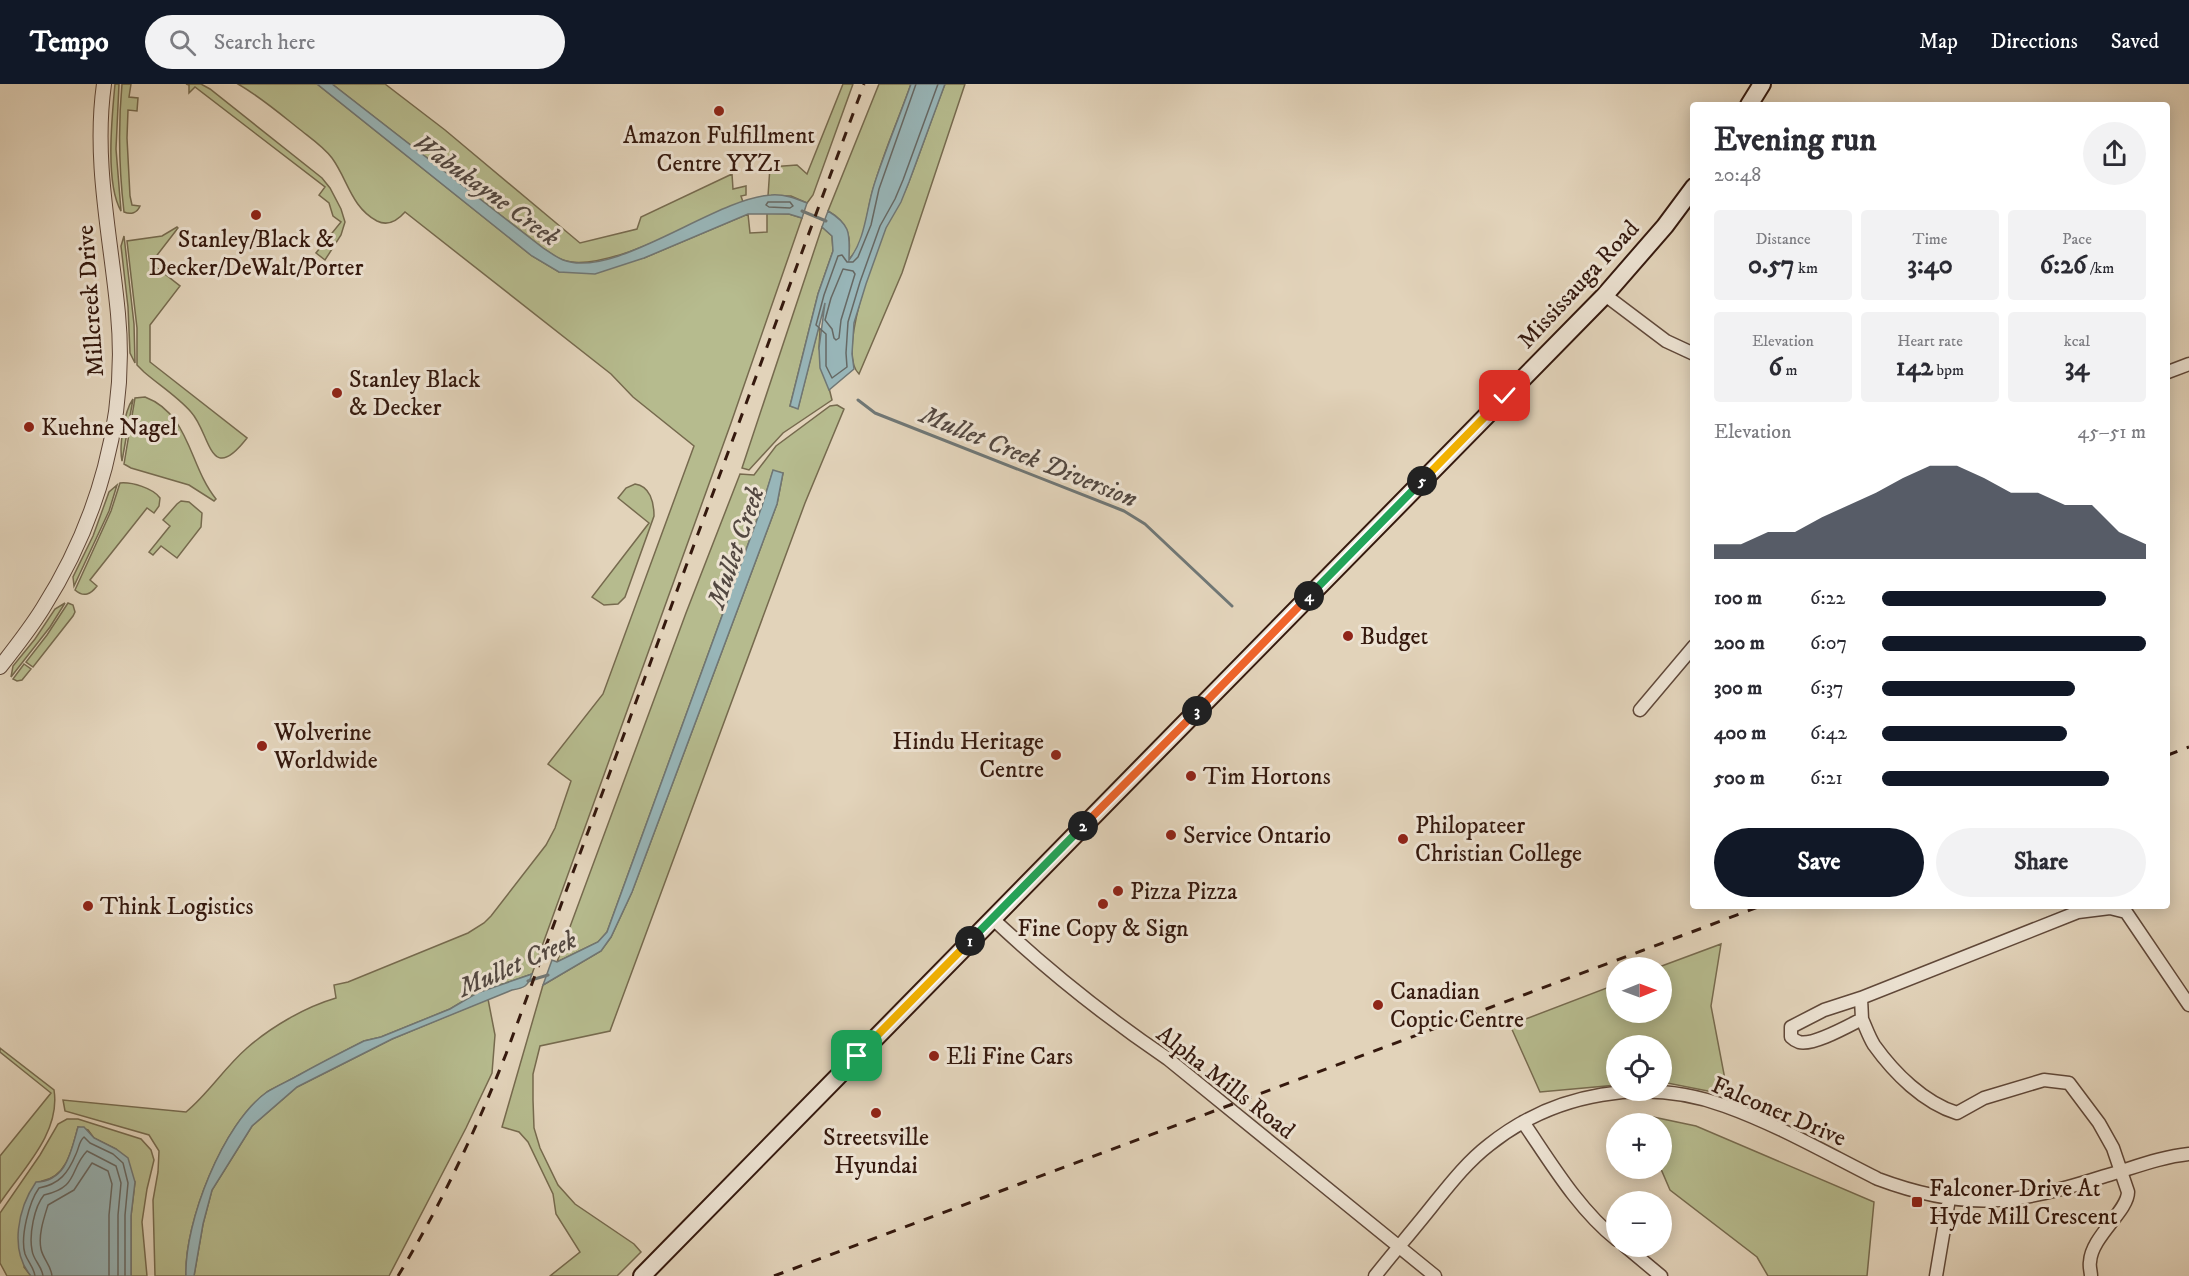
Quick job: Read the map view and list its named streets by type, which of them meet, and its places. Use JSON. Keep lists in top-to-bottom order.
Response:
{
  "streets": {
    "main road": ["Mississauga Road"],
    "street": ["Millcreek Drive", "Alpha Mills Road", "Falconer Drive"]
  },
  "crossings": [
    ["Mississauga Road", "Alpha Mills Road"],
    ["Alpha Mills Road", "Falconer Drive"]
  ],
  "water": ["Wabukayne Creek", "Mullet Creek Diversion", "Mullet Creek"],
  "places": {
    "other": [
      "Amazon Fulfillment Centre YYZ1",
      "Stanley/Black & Decker/DeWalt/Porter",
      "Stanley Black & Decker",
      "Kuehne Nagel",
      "Budget",
      "Wolverine Worldwide",
      "Hindu Heritage Centre",
      "Tim Hortons",
      "Service Ontario",
      "Philopateer Christian College",
      "Pizza Pizza",
      "Fine Copy & Sign",
      "Think Logistics",
      "Canadian Coptic Centre",
      "Eli Fine Cars",
      "Streetsville Hyundai"
    ],
    "transit": ["Falconer Drive At Hyde Mill Crescent"]
  },
  "north": "right",
  "page": {
    "header": "Tempo",
    "search": "Search here",
    "nav": ["Map", "Directions", "Saved"],
    "heading": ["Evening run", "20:48"],
    "stats": [
      ["Distance", "0.57 km"],
      ["Time", "3:40"],
      ["Pace", "6:26 /km"],
      ["Elevation", "6 m"],
      ["Heart rate", "142 bpm"],
      ["kcal", "34"]
    ],
    "chart": ["Elevation", "45–51 m"],
    "pins": [
      "5",
      "4",
      "3",
      "2",
      "1"
    ],
    "list": [
      {
        "name": "100 m",
        "note": "6:22"
      },
      {
        "name": "200 m",
        "note": "6:07"
      },
      {
        "name": "300 m",
        "note": "6:37"
      },
      {
        "name": "400 m",
        "note": "6:42"
      },
      {
        "name": "500 m",
        "note": "6:21"
      }
    ],
    "buttons": ["Save", "Share"],
    "map_buttons": ["+", "−"]
  }
}
